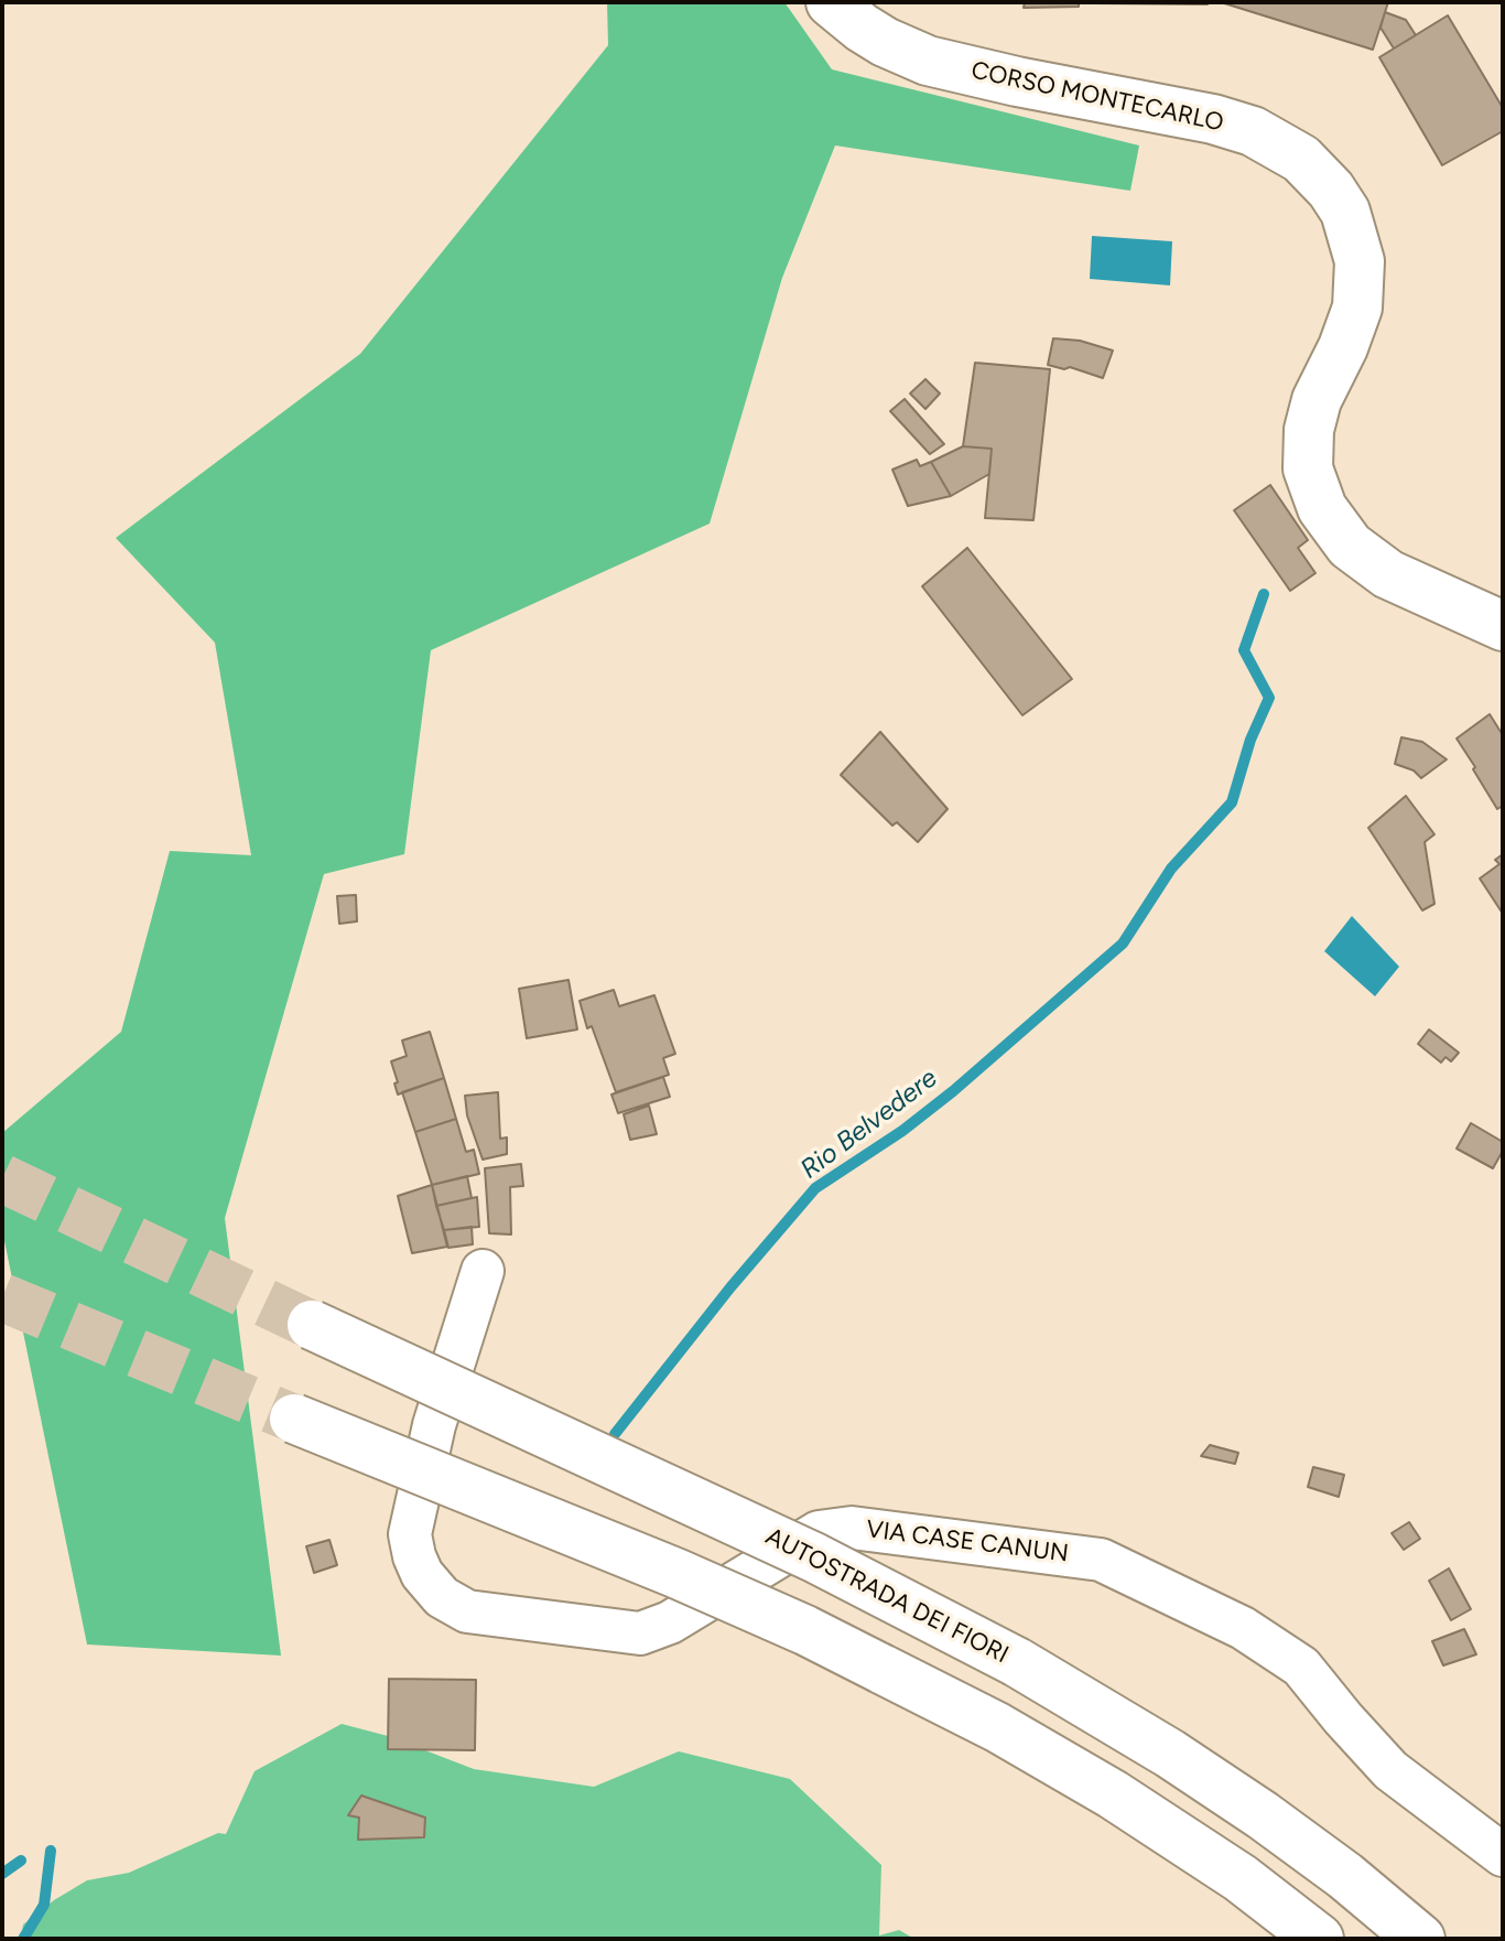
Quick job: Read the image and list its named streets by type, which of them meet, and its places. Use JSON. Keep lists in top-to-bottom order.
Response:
{
  "streets": {
    "main road": ["CORSO MONTECARLO", "AUTOSTRADA DEI FIORI"],
    "street": ["VIA CASE CANUN"]
  },
  "water": ["Rio Belvedere"]
}
